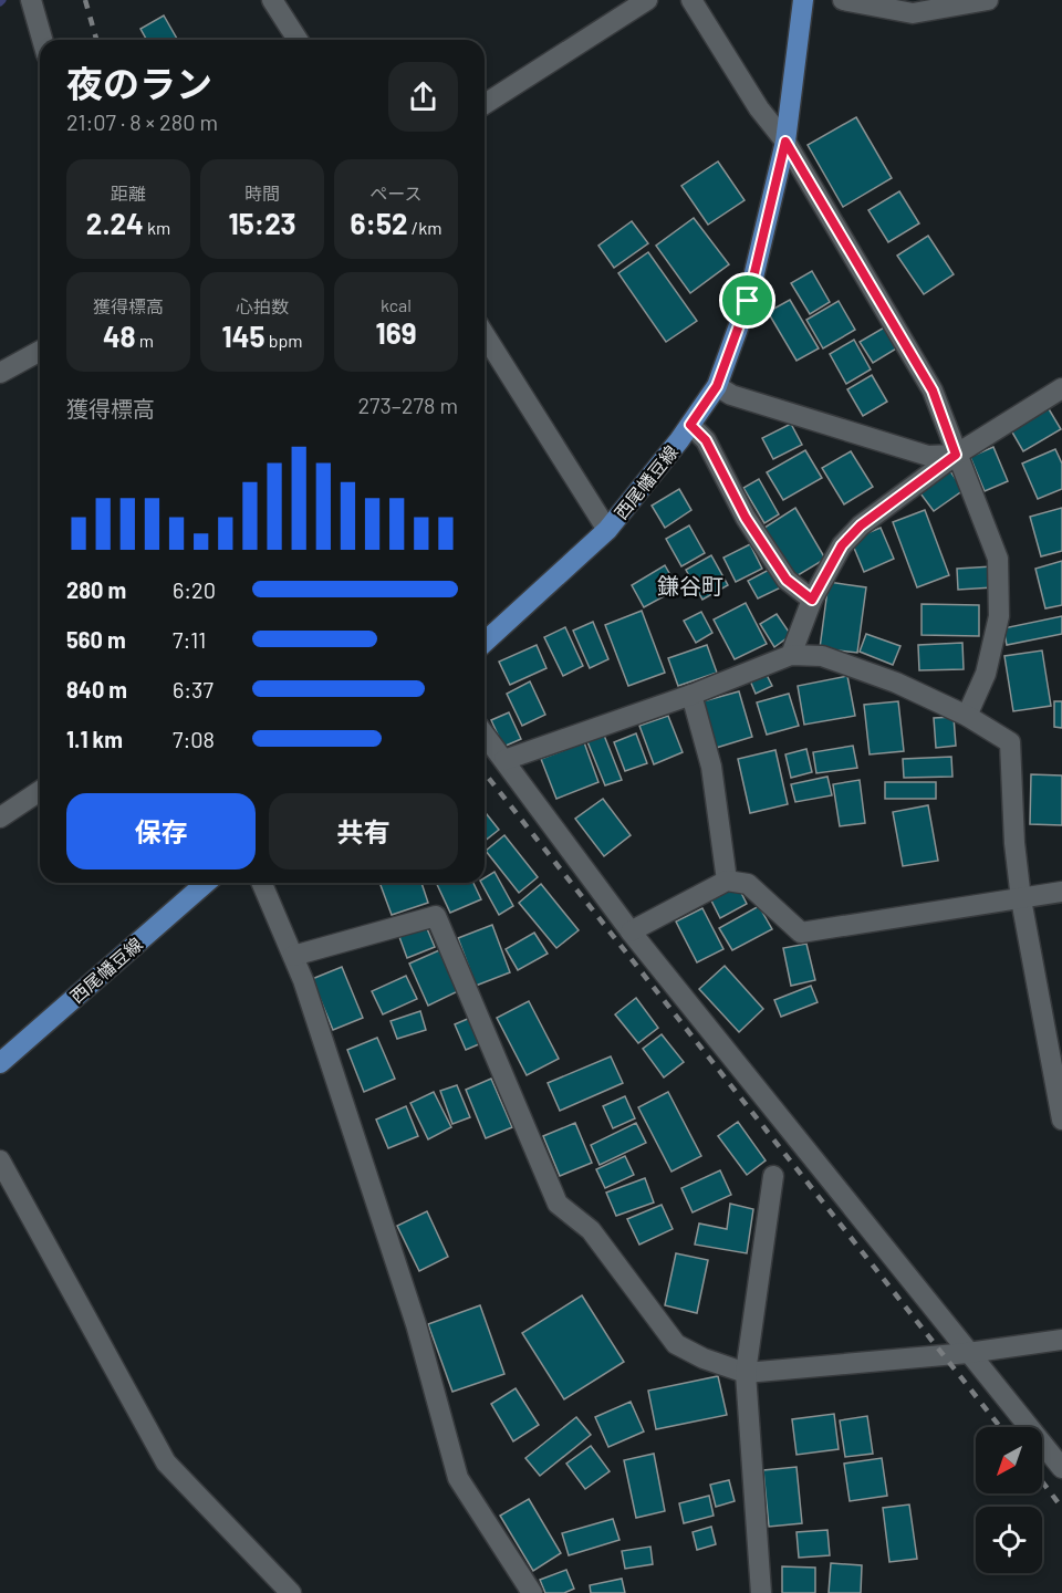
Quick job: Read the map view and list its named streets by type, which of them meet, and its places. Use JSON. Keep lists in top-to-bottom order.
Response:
{
  "streets": {
    "main road": ["西尾幡豆線"]
  },
  "districts": ["鎌谷町"],
  "north": "bottom left",
  "page": {
    "heading": ["夜のラン", "21:07 · 8 × 280 m"],
    "stats": [
      ["距離", "2.24 km"],
      ["時間", "15:23"],
      ["ペース", "6:52 /km"],
      ["獲得標高", "48 m"],
      ["心拍数", "145 bpm"],
      ["kcal", "169"]
    ],
    "chart": ["獲得標高", "273–278 m"],
    "list": [
      {
        "name": "280 m",
        "note": "6:20"
      },
      {
        "name": "560 m",
        "note": "7:11"
      },
      {
        "name": "840 m",
        "note": "6:37"
      },
      {
        "name": "1.1 km",
        "note": "7:08"
      }
    ],
    "buttons": ["保存", "共有"]
  }
}
